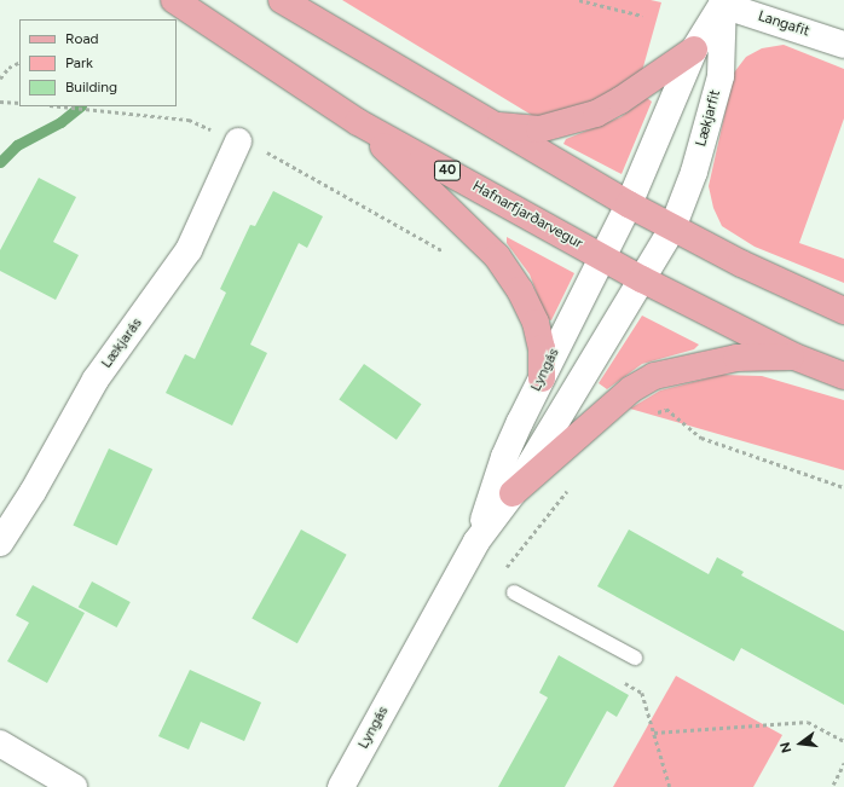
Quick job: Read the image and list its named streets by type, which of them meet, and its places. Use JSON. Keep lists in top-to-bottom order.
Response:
{
  "streets": {
    "main road": ["40", "Hafnarfjarðarvegur"],
    "street": [
      "Langafit",
      "Lækjarfit",
      "Lækjarás",
      "Lyngás"
    ]
  },
  "crossings": [
    ["Langafit", "Lækjarfit"],
    ["Lækjarfit", "Lyngás"],
    ["Hafnarfjarðarvegur", "Lyngás"]
  ],
  "legend": ["Road", "Park", "Building"],
  "north": "left"
}
